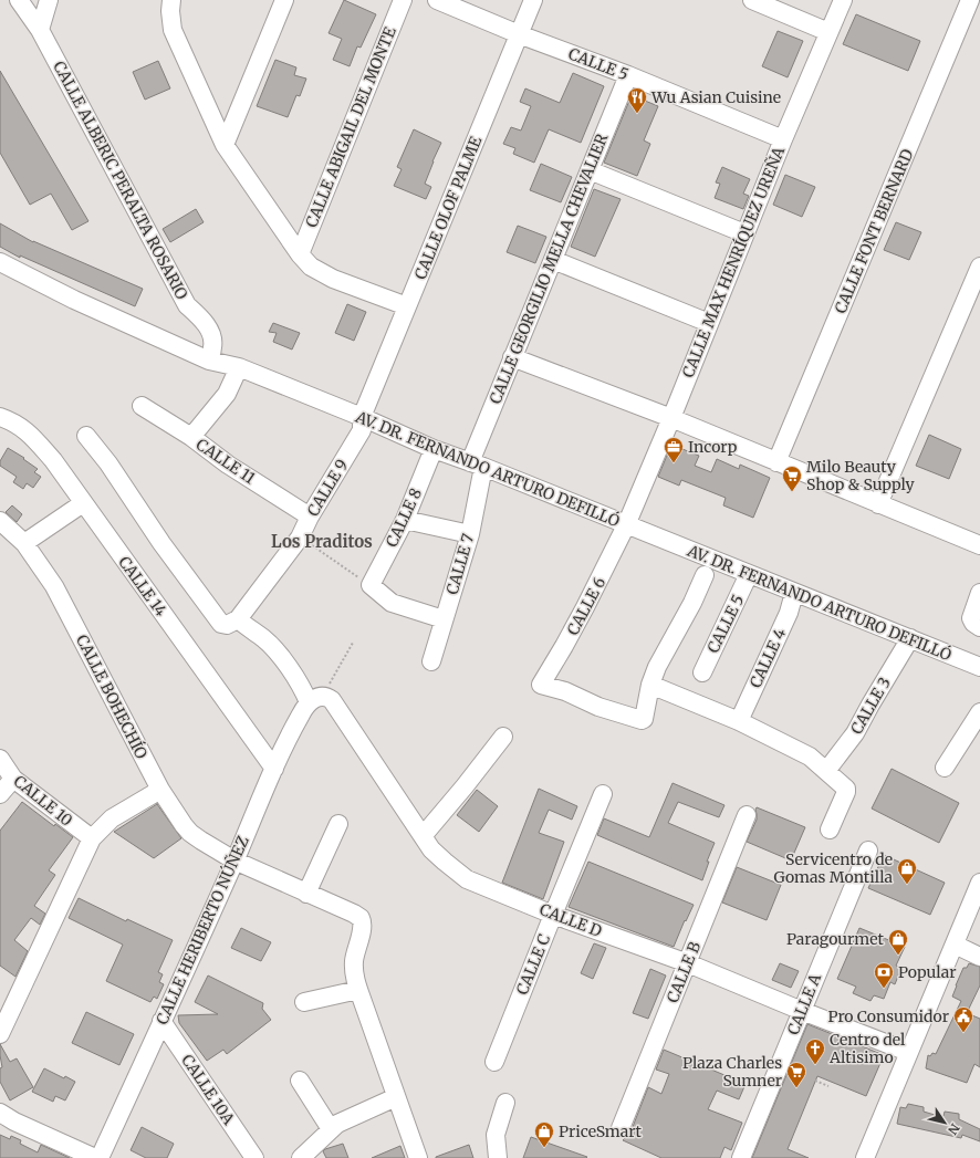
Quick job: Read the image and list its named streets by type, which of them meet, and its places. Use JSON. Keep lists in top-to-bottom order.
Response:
{
  "streets": {
    "street": [
      "CALLE 5",
      "CALLE ABIGAIL DEL MONTE",
      "CALLE ALBERIC PERALTA ROSARIO",
      "CALLE OLOF PALME",
      "CALLE FONT BERNARD",
      "CALLE MAX HENRÍQUEZ UREÑA",
      "CALLE GEORGILIO MELLA CHEVALIER",
      "CALLE 11",
      "AV. DR. FERNANDO ARTURO DEFILLÓ",
      "CALLE 9",
      "CALLE 8",
      "CALLE 7",
      "CALLE 14",
      "CALLE 6",
      "CALLE 4",
      "CALLE BOHECHÍO",
      "CALLE 3",
      "CALLE 10",
      "CALLE D",
      "CALLE HERIBERTO NÚÑEZ",
      "CALLE C",
      "CALLE B",
      "CALLE A",
      "CALLE 10A"
    ]
  },
  "crossings": [
    ["CALLE 5", "CALLE OLOF PALME"],
    ["CALLE 5", "CALLE MAX HENRÍQUEZ UREÑA"],
    ["CALLE 5", "CALLE GEORGILIO MELLA CHEVALIER"],
    ["CALLE 5", "AV. DR. FERNANDO ARTURO DEFILLÓ"],
    ["CALLE ALBERIC PERALTA ROSARIO", "AV. DR. FERNANDO ARTURO DEFILLÓ"],
    ["CALLE OLOF PALME", "AV. DR. FERNANDO ARTURO DEFILLÓ"],
    ["CALLE OLOF PALME", "CALLE 9"],
    ["CALLE MAX HENRÍQUEZ UREÑA", "AV. DR. FERNANDO ARTURO DEFILLÓ"],
    ["CALLE MAX HENRÍQUEZ UREÑA", "CALLE 6"],
    ["CALLE GEORGILIO MELLA CHEVALIER", "AV. DR. FERNANDO ARTURO DEFILLÓ"],
    ["CALLE GEORGILIO MELLA CHEVALIER", "CALLE 7"],
    ["CALLE 11", "CALLE 9"],
    ["AV. DR. FERNANDO ARTURO DEFILLÓ", "CALLE 9"],
    ["AV. DR. FERNANDO ARTURO DEFILLÓ", "CALLE 8"],
    ["AV. DR. FERNANDO ARTURO DEFILLÓ", "CALLE 7"],
    ["AV. DR. FERNANDO ARTURO DEFILLÓ", "CALLE 6"],
    ["AV. DR. FERNANDO ARTURO DEFILLÓ", "CALLE 4"],
    ["AV. DR. FERNANDO ARTURO DEFILLÓ", "CALLE 3"],
    ["CALLE 14", "CALLE HERIBERTO NÚÑEZ"],
    ["CALLE BOHECHÍO", "CALLE HERIBERTO NÚÑEZ"],
    ["CALLE D", "CALLE HERIBERTO NÚÑEZ"],
    ["CALLE D", "CALLE C"],
    ["CALLE D", "CALLE B"],
    ["CALLE D", "CALLE A"],
    ["CALLE HERIBERTO NÚÑEZ", "CALLE 10A"]
  ],
  "districts": ["Los Praditos"],
  "places": {
    "restaurant": ["Wu Asian Cuisine"],
    "office": ["Incorp"],
    "supermarket": ["Milo Beauty Shop & Supply", "Plaza Charles Sumner"],
    "shop": ["Servicentro de Gomas Montilla", "Paragourmet", "PriceSmart"],
    "bank": ["Popular"],
    "public building": ["Pro Consumidor"],
    "church": ["Centro del Altisimo"]
  },
  "north": "bottom right"
}
